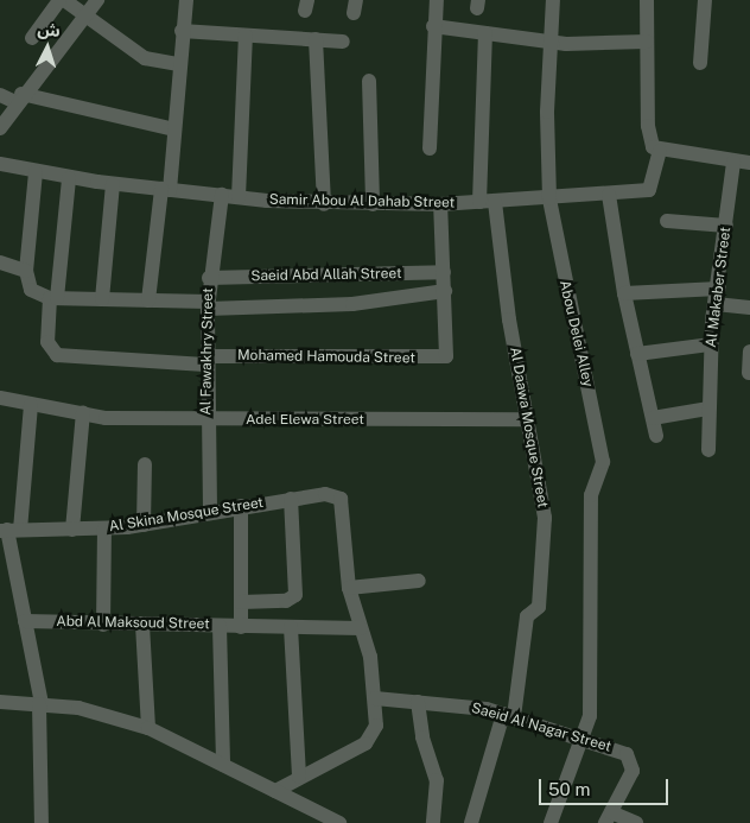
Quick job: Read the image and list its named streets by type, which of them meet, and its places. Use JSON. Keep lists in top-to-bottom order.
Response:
{
  "streets": {
    "street": [
      "Samir Abou Al Dahab Street",
      "Saeid Abd Allah Street",
      "Al Makaber Street",
      "Abou Delei Alley",
      "Al Fawakhry Street",
      "Mohamed Hamouda Street",
      "Adel Elewa Street",
      "Al Daawa Mosque Street",
      "Al Skina Mosque Street",
      "Abd Al Maksoud Street",
      "Saeid Al Nagar Street"
    ]
  },
  "crossings": [
    ["Samir Abou Al Dahab Street", "Abou Delei Alley"],
    ["Samir Abou Al Dahab Street", "Al Fawakhry Street"],
    ["Samir Abou Al Dahab Street", "Al Daawa Mosque Street"],
    ["Saeid Abd Allah Street", "Al Fawakhry Street"],
    ["Abou Delei Alley", "Saeid Al Nagar Street"],
    ["Al Fawakhry Street", "Mohamed Hamouda Street"],
    ["Al Fawakhry Street", "Adel Elewa Street"],
    ["Al Fawakhry Street", "Al Skina Mosque Street"],
    ["Adel Elewa Street", "Al Daawa Mosque Street"],
    ["Al Daawa Mosque Street", "Saeid Al Nagar Street"]
  ],
  "scale_bar": "50 m",
  "north": "top"
}
